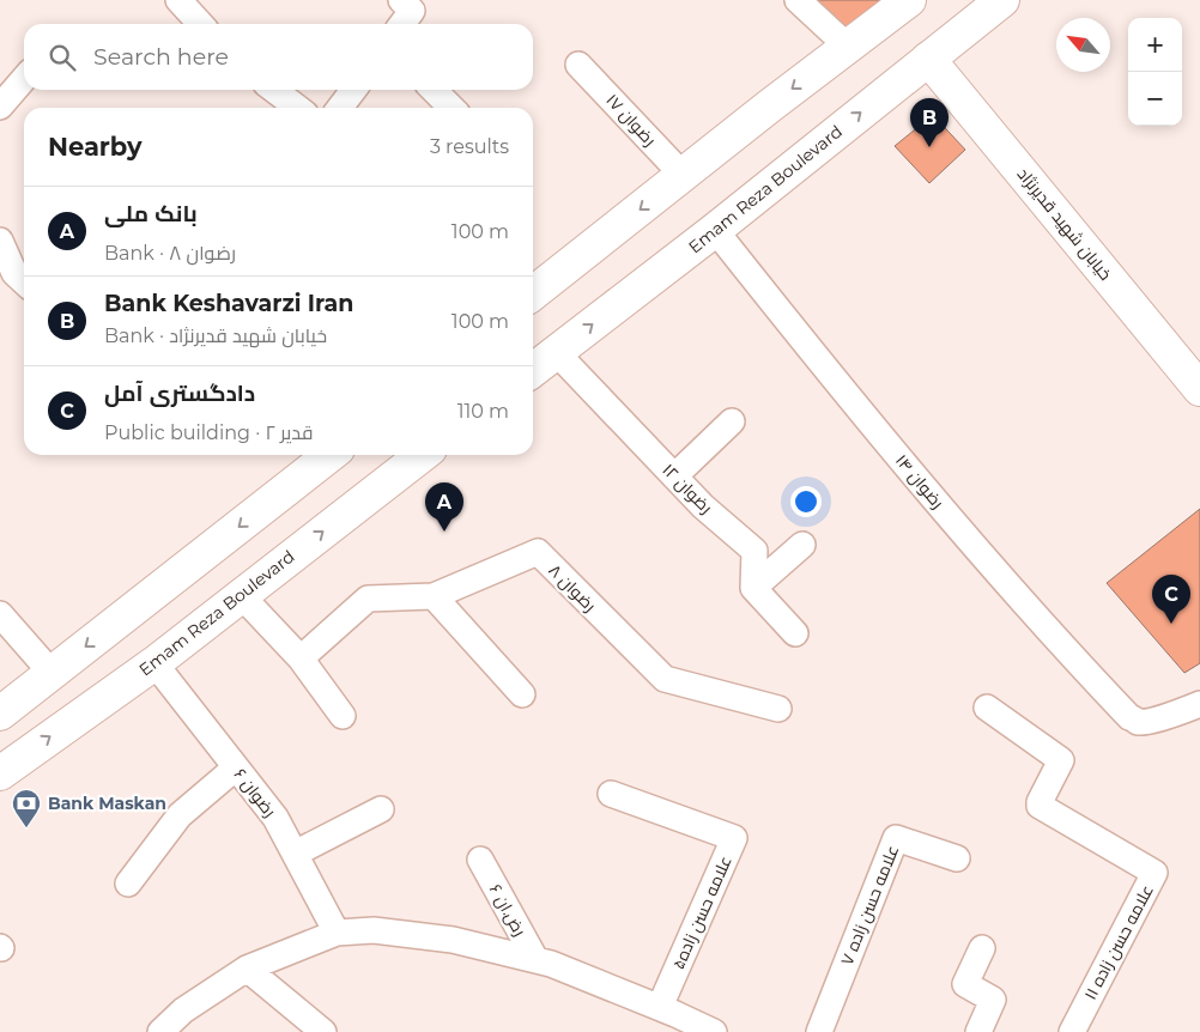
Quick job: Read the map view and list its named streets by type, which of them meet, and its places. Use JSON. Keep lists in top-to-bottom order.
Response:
{
  "streets": {
    "main road": ["Emam Reza Boulevard", "خيابان شهيد قديرنژاد"],
    "street": [
      "رضوان ۱۷",
      "رضوان ۱۴",
      "رضوان ۱۲",
      "رضوان ۸",
      "رضوان ۶",
      "علامه حسن زاده ۷",
      "رض.ان ۶",
      "علامه حسن زاده۵",
      "علامه حسن زاده ۱۱"
    ]
  },
  "crossings": [
    ["Emam Reza Boulevard", "خيابان شهيد قديرنژاد"],
    ["Emam Reza Boulevard", "رضوان ۱۴"],
    ["Emam Reza Boulevard", "رضوان ۱۲"],
    ["Emam Reza Boulevard", "رضوان ۶"]
  ],
  "places": {
    "bank": ["Bank Maskan"]
  },
  "north": "top left",
  "page": {
    "map_buttons": ["+", "−"],
    "search": "Search here",
    "pins": ["B", "A", "C"],
    "heading": ["Nearby", "3 results"],
    "list": [
      {
        "mark": "A",
        "name": "بانک‌ ملی",
        "note": "Bank · رضوان ۸",
        "value": "100 m"
      },
      {
        "mark": "B",
        "name": "Bank Keshavarzi Iran",
        "note": "Bank · خيابان شهيد قديرنژاد",
        "value": "100 m"
      },
      {
        "mark": "C",
        "name": "دادگستری آمل",
        "note": "Public building · قدیر ۲",
        "value": "110 m"
      }
    ]
  }
}
